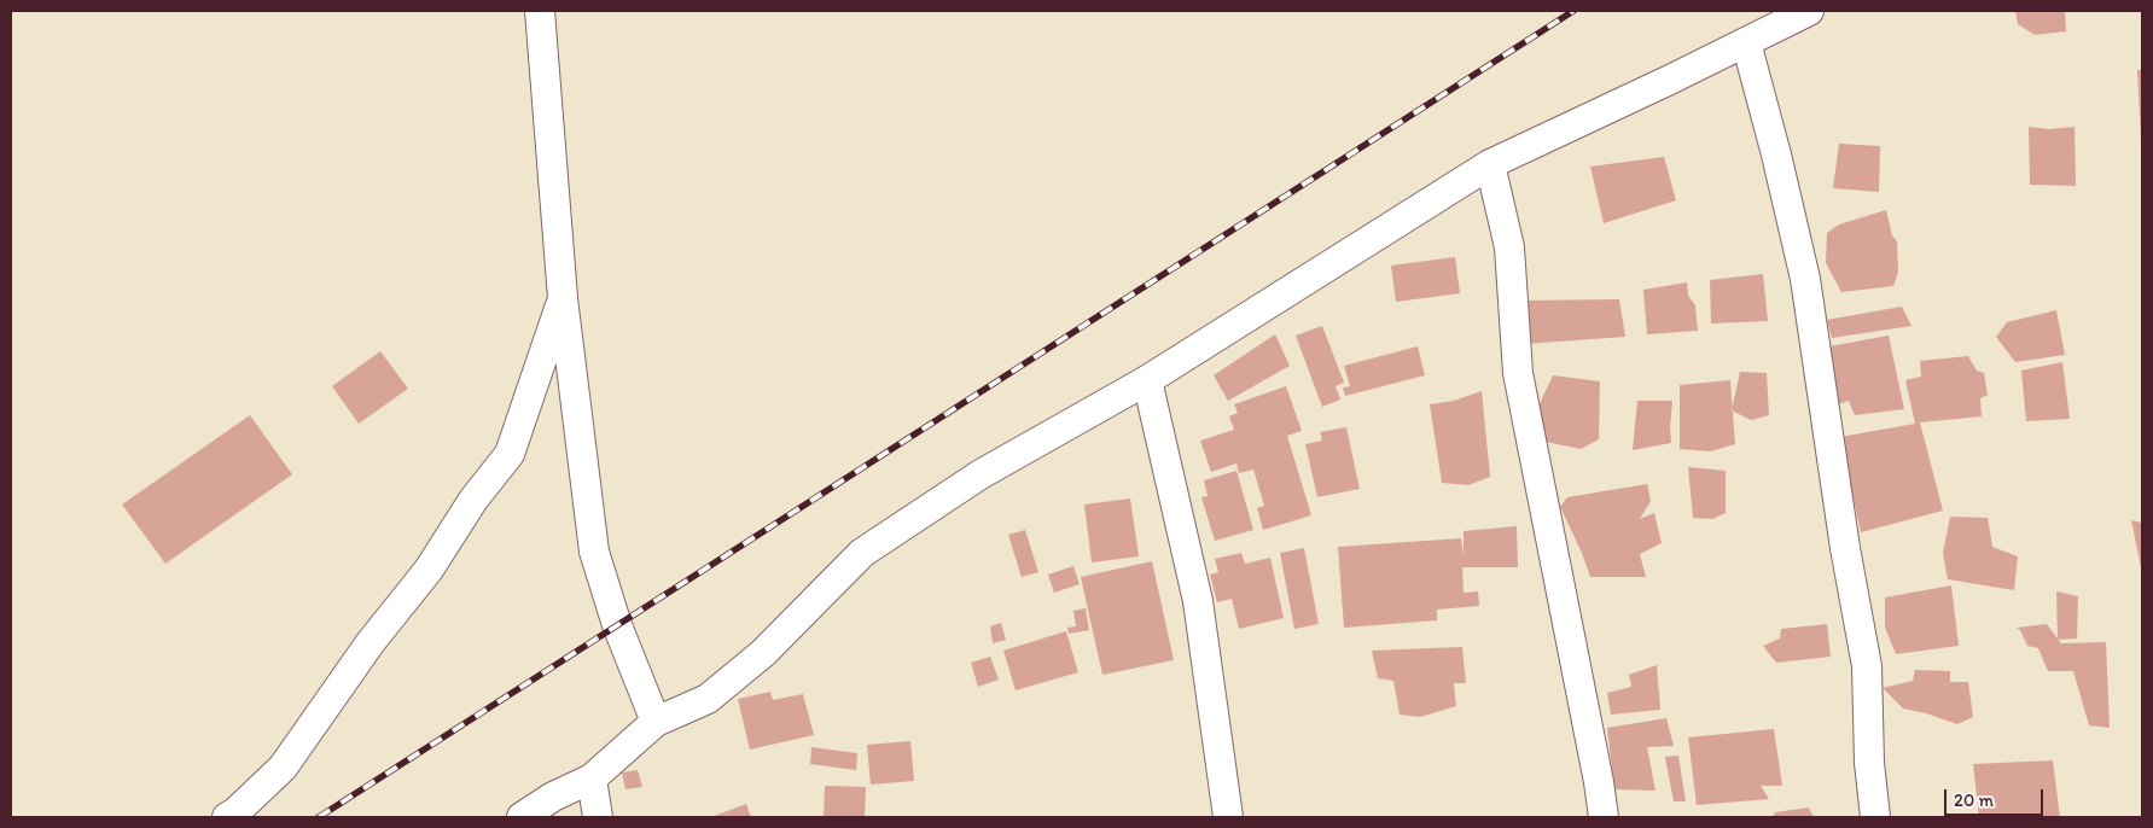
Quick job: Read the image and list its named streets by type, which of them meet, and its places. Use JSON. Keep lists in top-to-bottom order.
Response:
{
  "scale_bar": "20 m"
}
